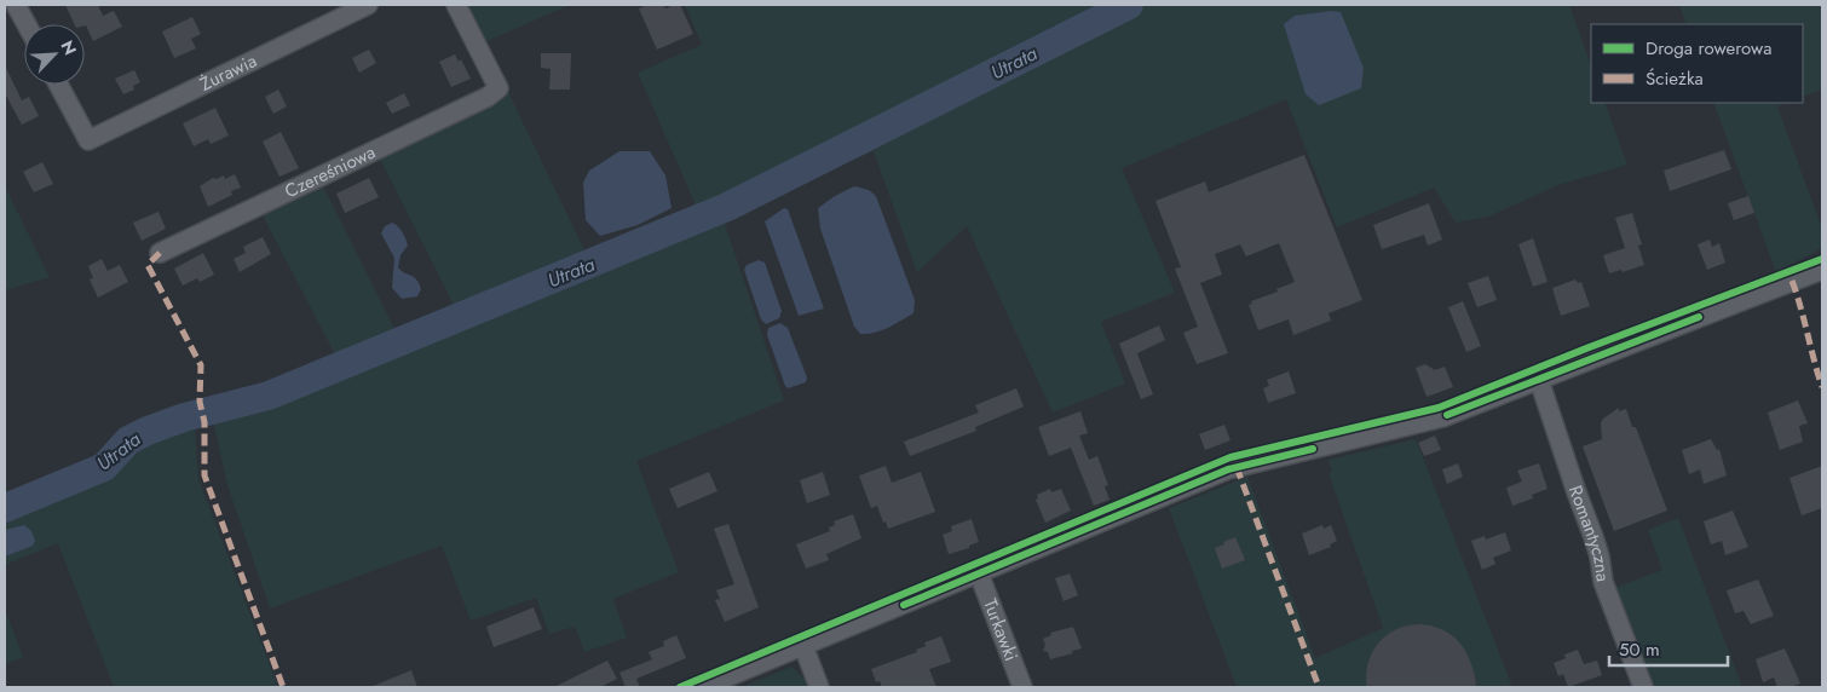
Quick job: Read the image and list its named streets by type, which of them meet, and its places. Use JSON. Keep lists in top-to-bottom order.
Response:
{
  "streets": {
    "street": [
      "Żurawia",
      "Czereśniowa",
      "Romantyczna",
      "Turkawki"
    ]
  },
  "water": ["Utrata"],
  "legend": ["Droga rowerowa", "Ścieżka"],
  "scale_bar": "50 m",
  "north": "top right"
}
